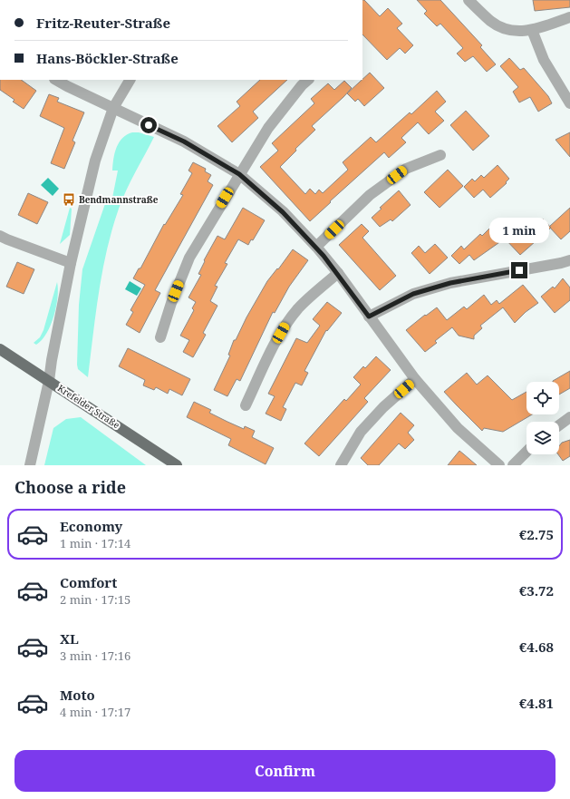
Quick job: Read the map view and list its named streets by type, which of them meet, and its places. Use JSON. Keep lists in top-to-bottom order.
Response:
{
  "streets": {
    "main road": ["Krefelder Straße"]
  },
  "places": {
    "bus stop": ["Bendmannstraße"]
  },
  "page": {
    "banner": ["Fritz-Reuter-Straße", "Hans-Böckler-Straße"],
    "bubble": "1 min",
    "heading": "Choose a ride",
    "list": [
      {
        "name": "Economy",
        "note": "1 min · 17:14",
        "value": "€2.75"
      },
      {
        "name": "Comfort",
        "note": "2 min · 17:15",
        "value": "€3.72"
      },
      {
        "name": "XL",
        "note": "3 min · 17:16",
        "value": "€4.68"
      },
      {
        "name": "Moto",
        "note": "4 min · 17:17",
        "value": "€4.81"
      }
    ],
    "buttons": "Confirm"
  }
}
